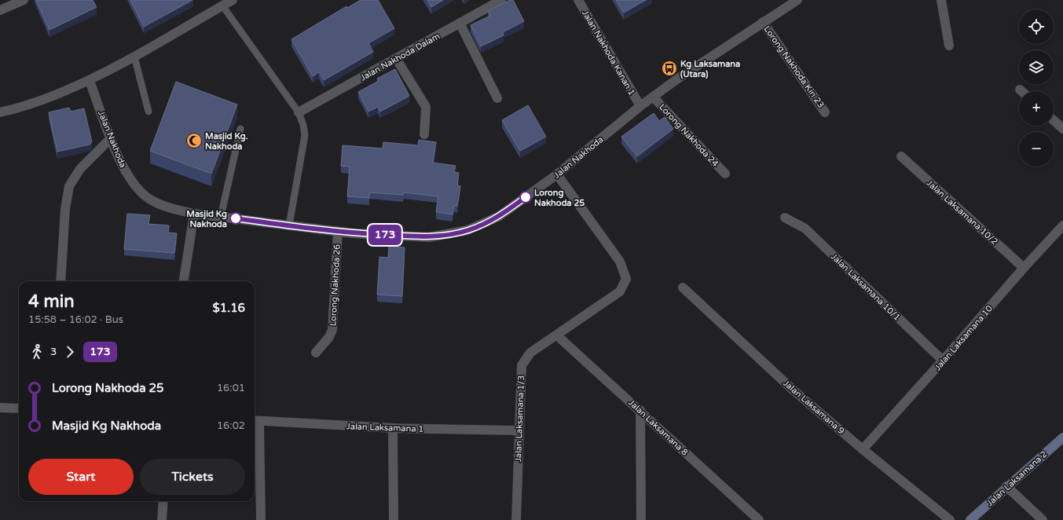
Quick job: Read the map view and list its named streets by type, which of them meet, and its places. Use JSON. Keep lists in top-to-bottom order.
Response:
{
  "streets": {
    "street": [
      "Jalan Nakhoda Kanan 1",
      "Jalan Nakhoda Dalam",
      "Lorong Nakhoda Kiri 23",
      "Lorong Nakhoda 24",
      "Jalan Nakhoda",
      "Jalan Laksamana 10/2",
      "Lorong Nakhoda 26",
      "Jalan Laksamana 10/1",
      "Jalan Laksamana 10",
      "Jalan Laksamana 9",
      "Jalan Laksamana 1/3",
      "Jalan Laksamana 1",
      "Jalan Laksamana 8",
      "Jalan Laksamana 2"
    ]
  },
  "crossings": [
    ["Jalan Nakhoda Kanan 1", "Jalan Nakhoda"],
    ["Lorong Nakhoda Kiri 23", "Jalan Nakhoda"],
    ["Lorong Nakhoda 24", "Jalan Nakhoda"],
    ["Jalan Nakhoda", "Lorong Nakhoda 26"],
    ["Jalan Laksamana 10/2", "Jalan Laksamana 10"],
    ["Jalan Laksamana 10/1", "Jalan Laksamana 10"],
    ["Jalan Laksamana 10", "Jalan Laksamana 9"],
    ["Jalan Laksamana 1/3", "Jalan Laksamana 1"],
    ["Jalan Laksamana 1/3", "Jalan Laksamana 8"]
  ],
  "places": {
    "bus stop": ["Kg Laksamana (Utara)"],
    "mosque": ["Masjid Kg. Nakhoda"],
    "other": ["Lorong Nakhoda 25", "Masjid Kg Nakhoda"]
  },
  "lines": ["bus line 173"],
  "page": {
    "on_map": "173",
    "map_buttons": ["+", "−"],
    "heading": ["4 min", "15:58 – 16:02 · Bus", "$1.16"],
    "legs": ["3", "173"],
    "list": [
      {
        "name": "Lorong Nakhoda 25",
        "value": "16:01"
      },
      {
        "name": "Masjid Kg Nakhoda",
        "value": "16:02"
      }
    ],
    "buttons": ["Start", "Tickets"]
  }
}
